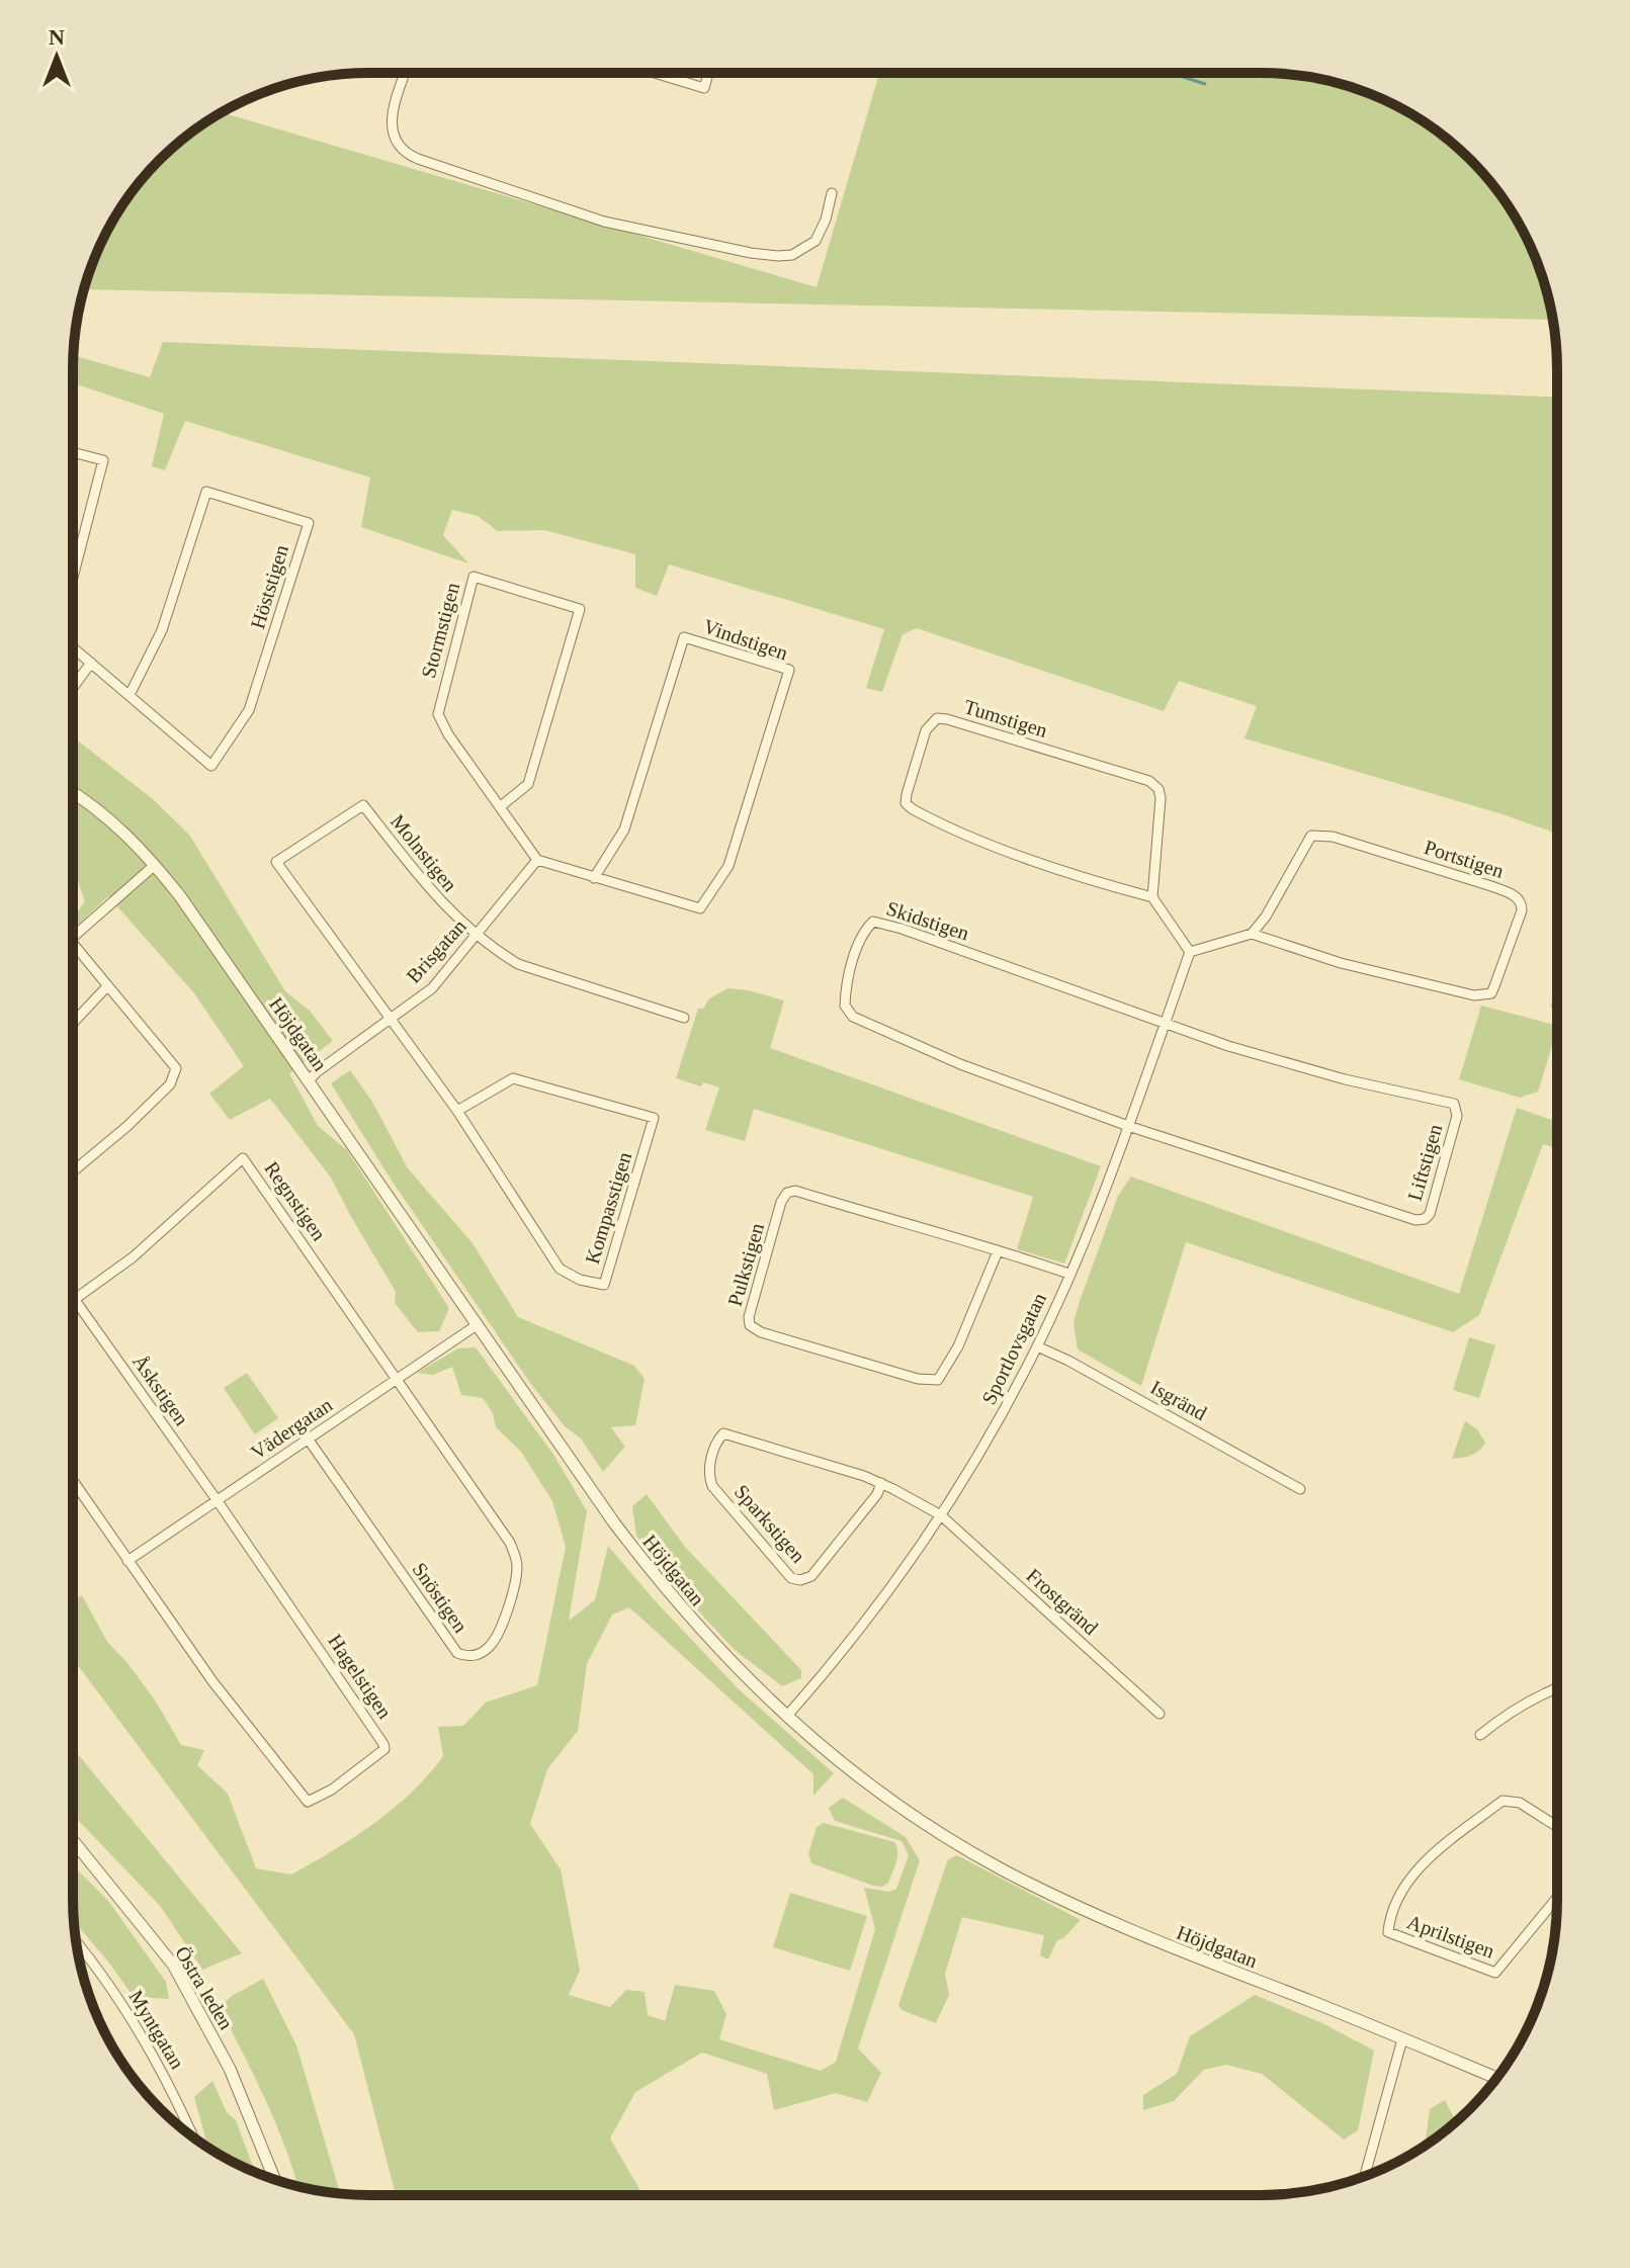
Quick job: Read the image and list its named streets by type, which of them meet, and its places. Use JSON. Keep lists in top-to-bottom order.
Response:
{
  "streets": {
    "street": [
      "Höststigen",
      "Stormstigen",
      "Vindstigen",
      "Tumstigen",
      "Molnstigen",
      "Portstigen",
      "Skidstigen",
      "Brisgatan",
      "Höjdgatan",
      "Liftstigen",
      "Regnstigen",
      "Kompasstigen",
      "Pulkstigen",
      "Sportlovsgatan",
      "Åskstigen",
      "Isgränd",
      "Vädergatan",
      "Sparkstigen",
      "Snöstigen",
      "Frostgränd",
      "Hagelstigen",
      "Aprilstigen",
      "Östra leden",
      "Myntgatan"
    ]
  },
  "crossings": [
    ["Stormstigen", "Vindstigen"],
    ["Stormstigen", "Brisgatan"],
    ["Vindstigen", "Brisgatan"],
    ["Molnstigen", "Brisgatan"],
    ["Molnstigen", "Kompasstigen"],
    ["Skidstigen", "Liftstigen"],
    ["Skidstigen", "Sportlovsgatan"],
    ["Brisgatan", "Höjdgatan"],
    ["Brisgatan", "Kompasstigen"],
    ["Höjdgatan", "Sportlovsgatan"],
    ["Höjdgatan", "Vädergatan"],
    ["Liftstigen", "Sportlovsgatan"],
    ["Regnstigen", "Åskstigen"],
    ["Regnstigen", "Vädergatan"],
    ["Regnstigen", "Snöstigen"],
    ["Pulkstigen", "Sportlovsgatan"],
    ["Sportlovsgatan", "Isgränd"],
    ["Sportlovsgatan", "Sparkstigen"],
    ["Sportlovsgatan", "Frostgränd"],
    ["Åskstigen", "Vädergatan"],
    ["Åskstigen", "Hagelstigen"],
    ["Vädergatan", "Snöstigen"],
    ["Vädergatan", "Hagelstigen"],
    ["Sparkstigen", "Frostgränd"]
  ],
  "north": "top"
}
